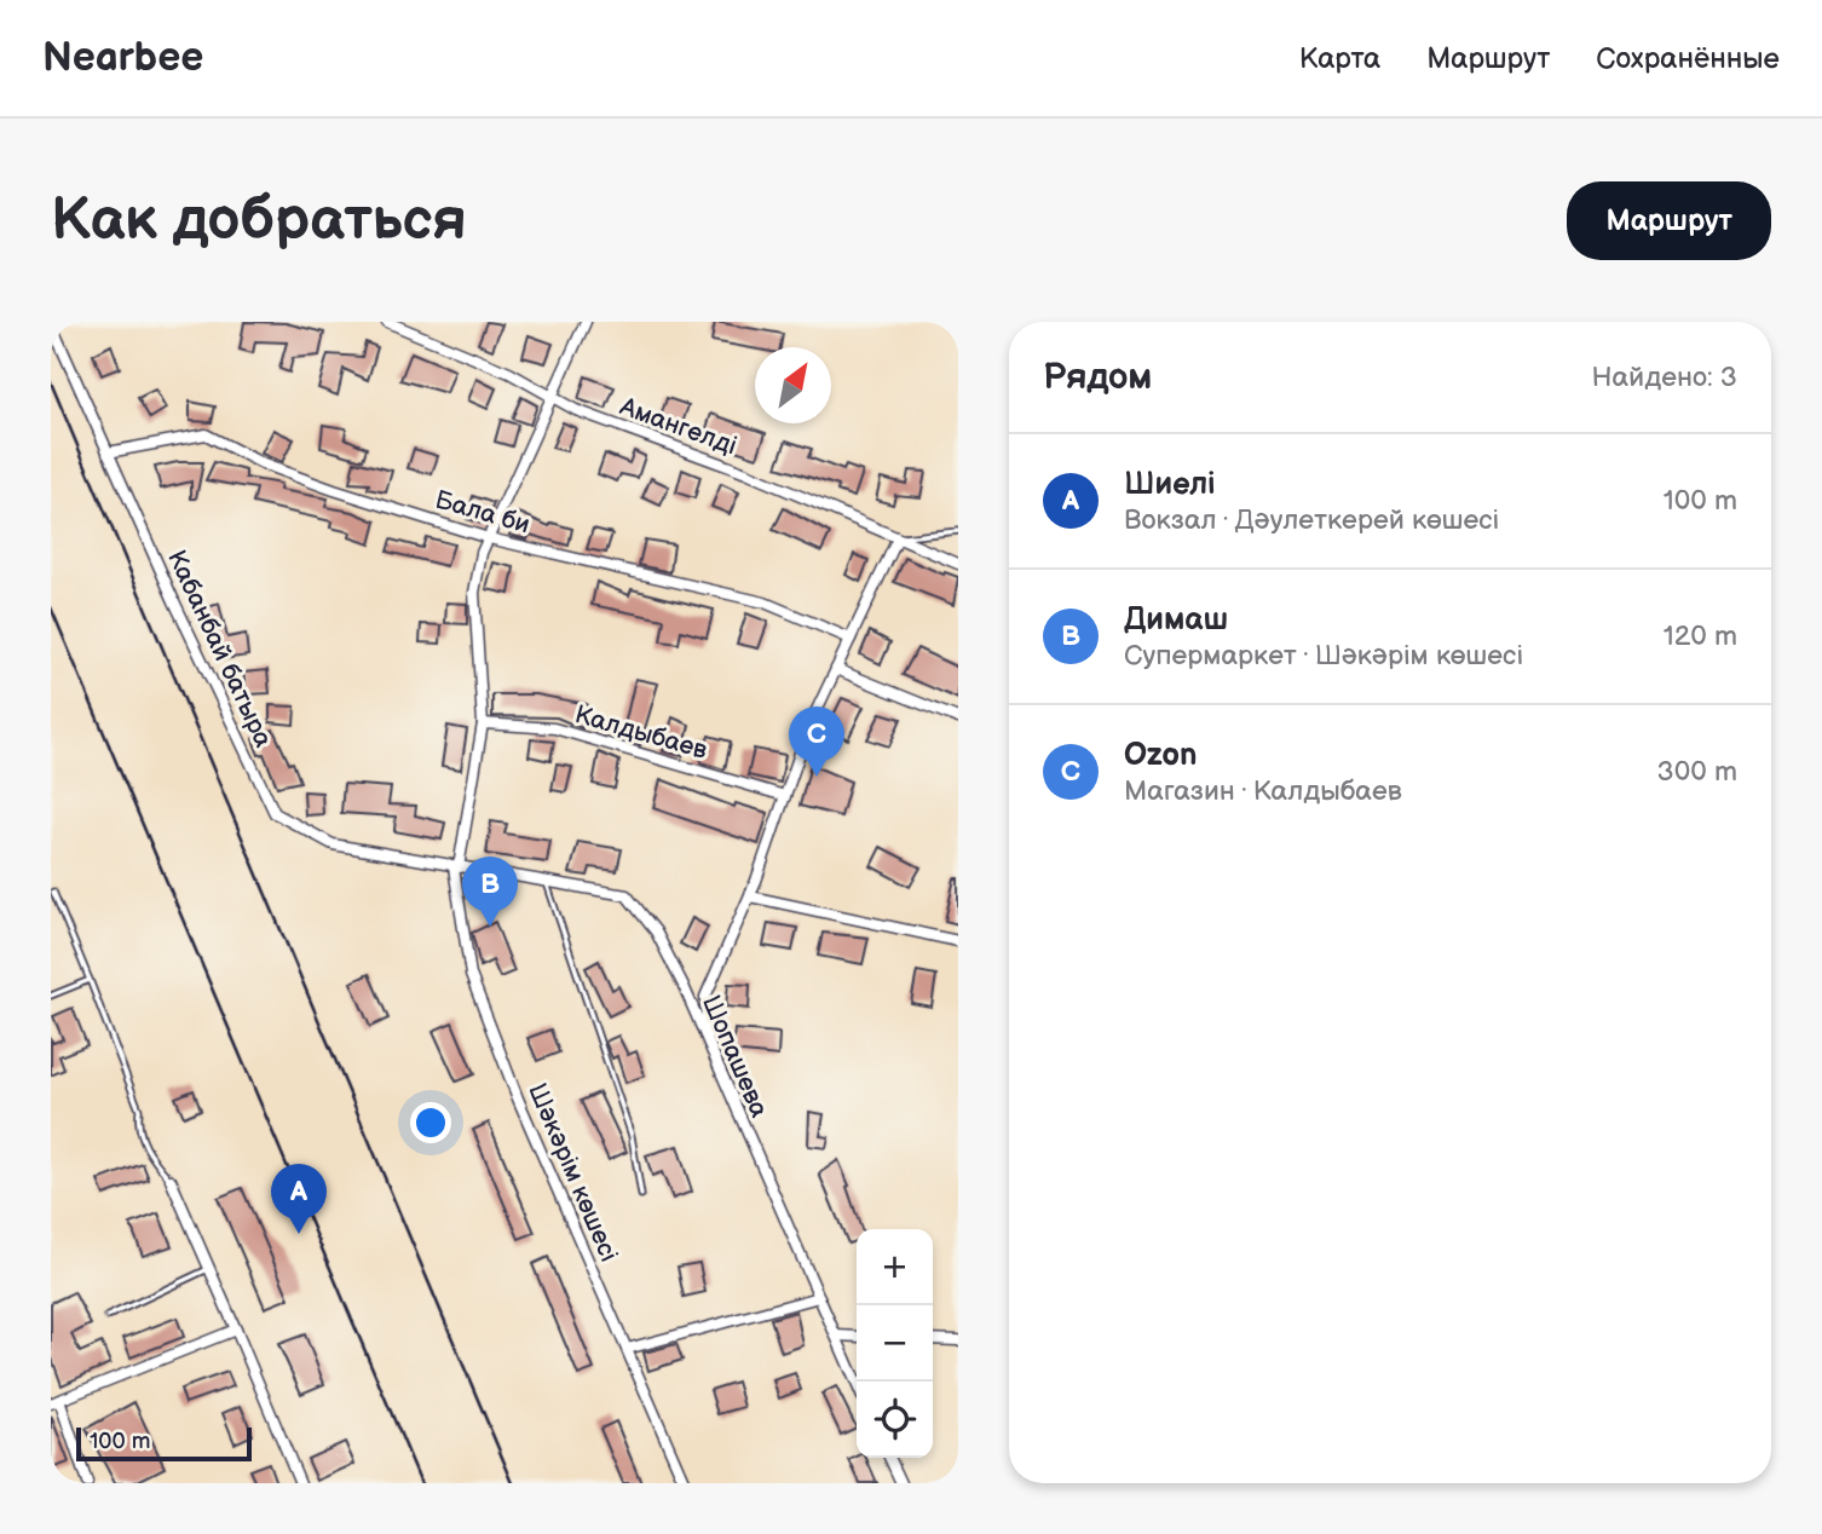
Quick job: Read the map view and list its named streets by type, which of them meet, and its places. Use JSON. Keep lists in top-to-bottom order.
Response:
{
  "streets": {
    "street": [
      "Амангелді",
      "Бала би",
      "Кабанбай батыра",
      "Калдыбаев",
      "Шопашева",
      "Шәкәрім көшесі"
    ]
  },
  "crossings": [
    ["Амангелді", "Шәкәрім көшесі"],
    ["Бала би", "Кабанбай батыра"],
    ["Бала би", "Шәкәрім көшесі"],
    ["Кабанбай батыра", "Шопашева"],
    ["Кабанбай батыра", "Шәкәрім көшесі"],
    ["Калдыбаев", "Шәкәрім көшесі"],
    ["Шопашева", "Шәкәрім көшесі"]
  ],
  "scale_bar": "100 m",
  "north": "top right",
  "page": {
    "header": "Nearbee",
    "nav": ["Карта", "Маршрут", "Сохранённые"],
    "buttons": "Маршрут",
    "title": "Как добраться",
    "heading": ["Рядом", "Найдено: 3"],
    "list": [
      {
        "mark": "A",
        "name": "Шиелі",
        "note": "Вокзал · Дәулеткерей көшесі",
        "value": "100 m"
      },
      {
        "mark": "B",
        "name": "Димаш",
        "note": "Супермаркет · Шәкәрім көшесі",
        "value": "120 m"
      },
      {
        "mark": "C",
        "name": "Ozon",
        "note": "Магазин · Калдыбаев",
        "value": "300 m"
      }
    ],
    "pins": ["C", "B", "A"],
    "map_buttons": ["+", "−"],
    "scale": "100 m"
  }
}
